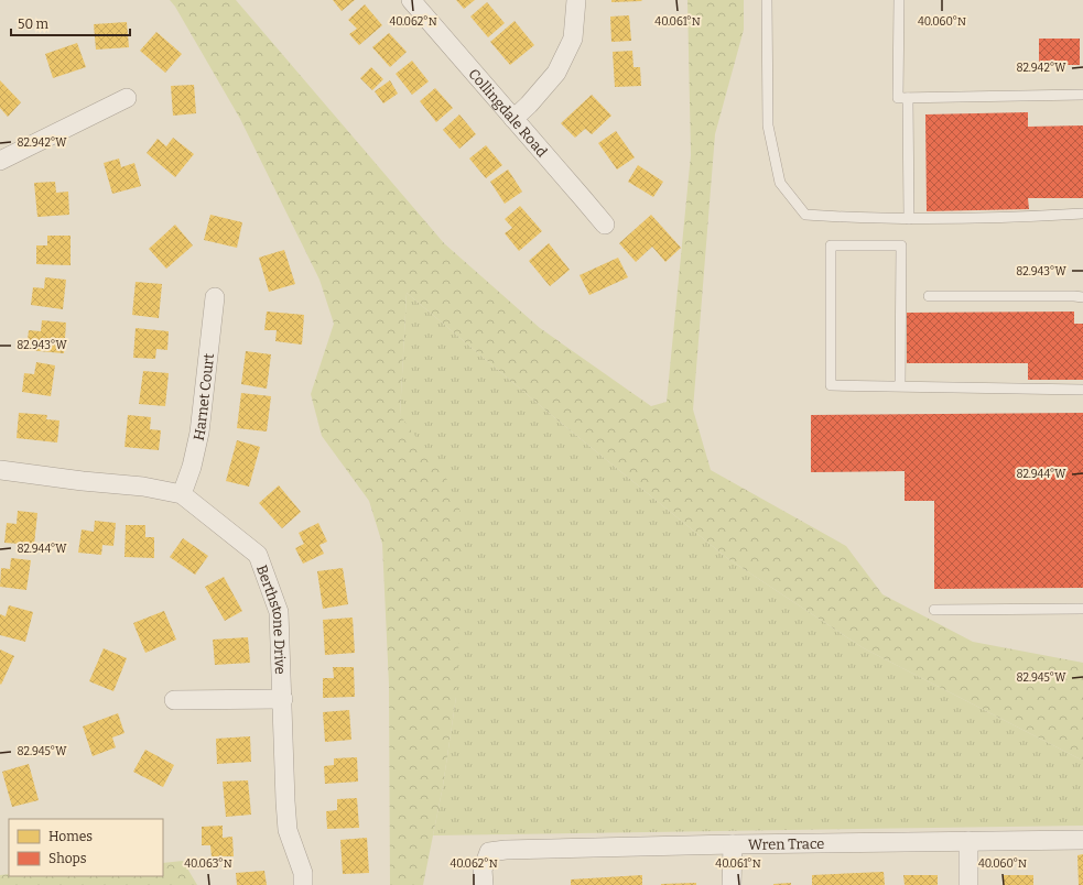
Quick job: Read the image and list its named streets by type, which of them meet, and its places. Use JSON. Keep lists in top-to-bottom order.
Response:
{
  "streets": {
    "street": [
      "Collingdale Road",
      "Harnet Court",
      "Berthstone Drive",
      "Wren Trace"
    ]
  },
  "crossings": [
    ["Harnet Court", "Berthstone Drive"]
  ],
  "legend": ["Homes", "Shops"],
  "scale_bar": "50 m",
  "coordinates": [
    "40.062°N",
    "40.061°N",
    "40.060°N",
    "82.942°W",
    "82.943°W",
    "82.944°W",
    "82.945°W",
    "40.063°N"
  ]
}
